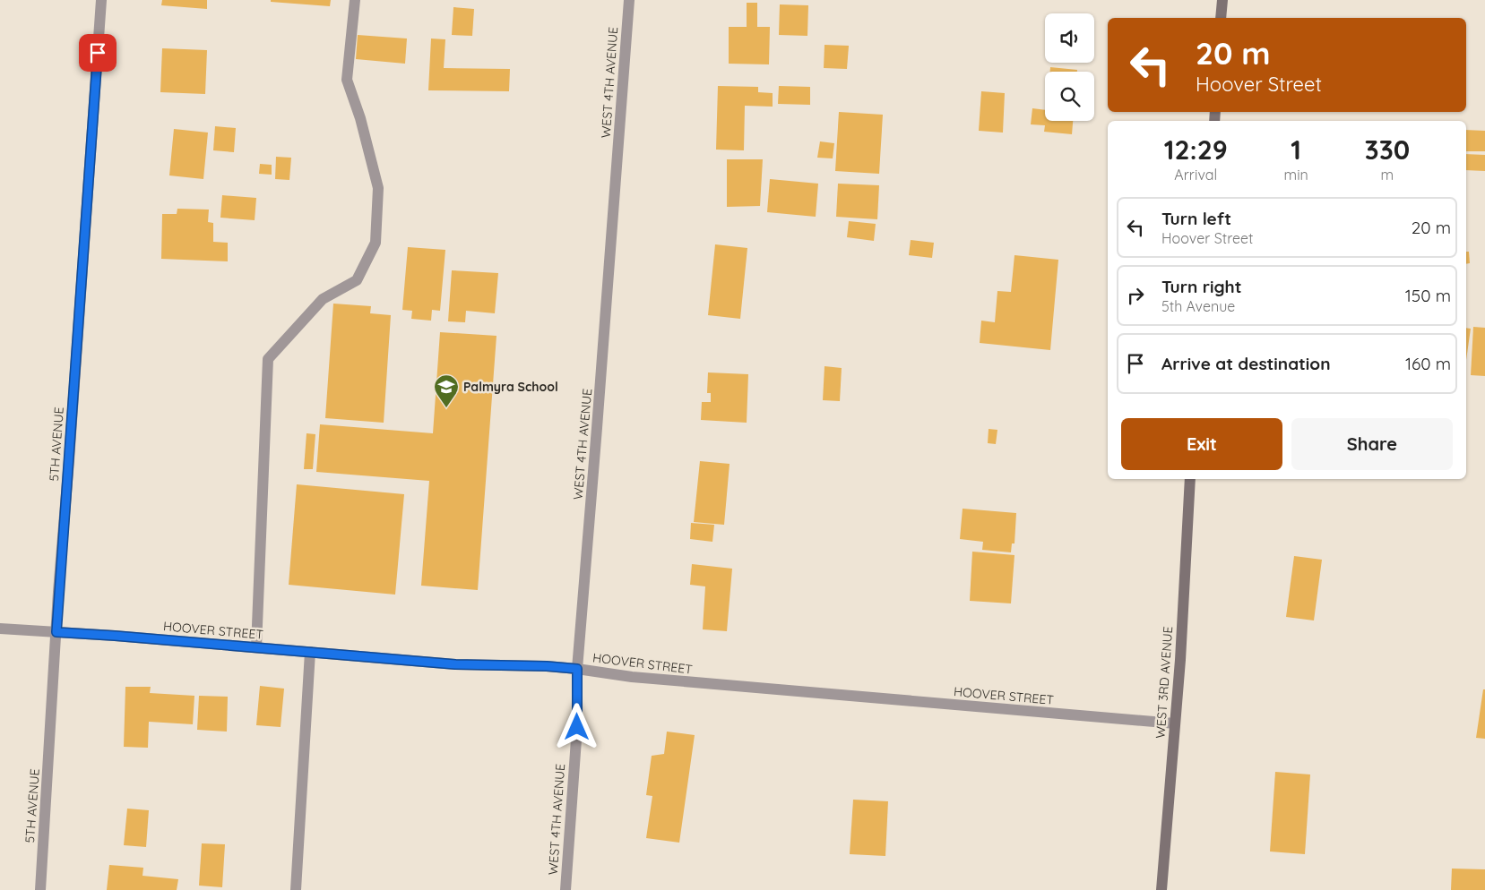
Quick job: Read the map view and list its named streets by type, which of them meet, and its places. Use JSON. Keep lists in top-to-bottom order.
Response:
{
  "streets": {
    "street": [
      "WEST 4TH AVENUE",
      "5TH AVENUE",
      "HOOVER STREET",
      "WEST 3RD AVENUE"
    ]
  },
  "crossings": [
    ["WEST 4TH AVENUE", "HOOVER STREET"],
    ["5TH AVENUE", "HOOVER STREET"],
    ["HOOVER STREET", "WEST 3RD AVENUE"]
  ],
  "places": {
    "school or university": ["Palmyra School"]
  },
  "page": {
    "turn": ["20 m", "Hoover Street"],
    "eta": [
      "12:29",
      "Arrival",
      "1",
      "min",
      "330",
      "m"
    ],
    "list": [
      {
        "name": "Turn left",
        "note": "Hoover Street",
        "value": "20 m"
      },
      {
        "name": "Turn right",
        "note": "5th Avenue",
        "value": "150 m"
      },
      {
        "name": "Arrive at destination",
        "value": "160 m"
      }
    ],
    "buttons": ["Exit", "Share"]
  }
}
